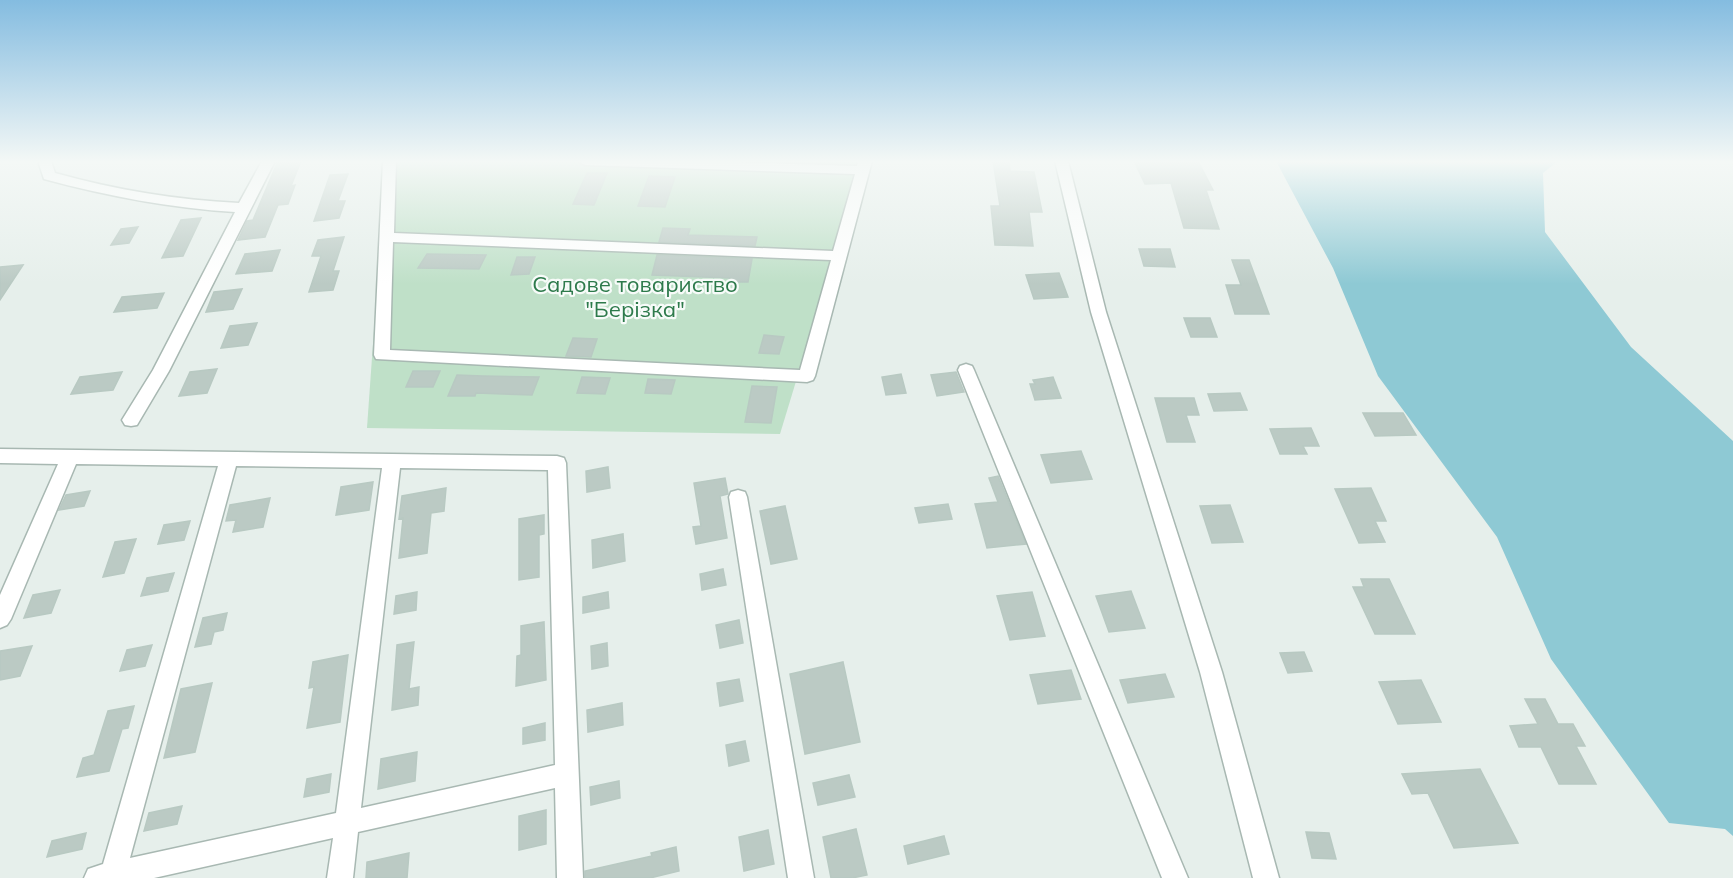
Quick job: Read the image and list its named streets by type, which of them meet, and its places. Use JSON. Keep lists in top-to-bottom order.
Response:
{
  "parks": ["Садове товариство \"Берізка\""]
}
